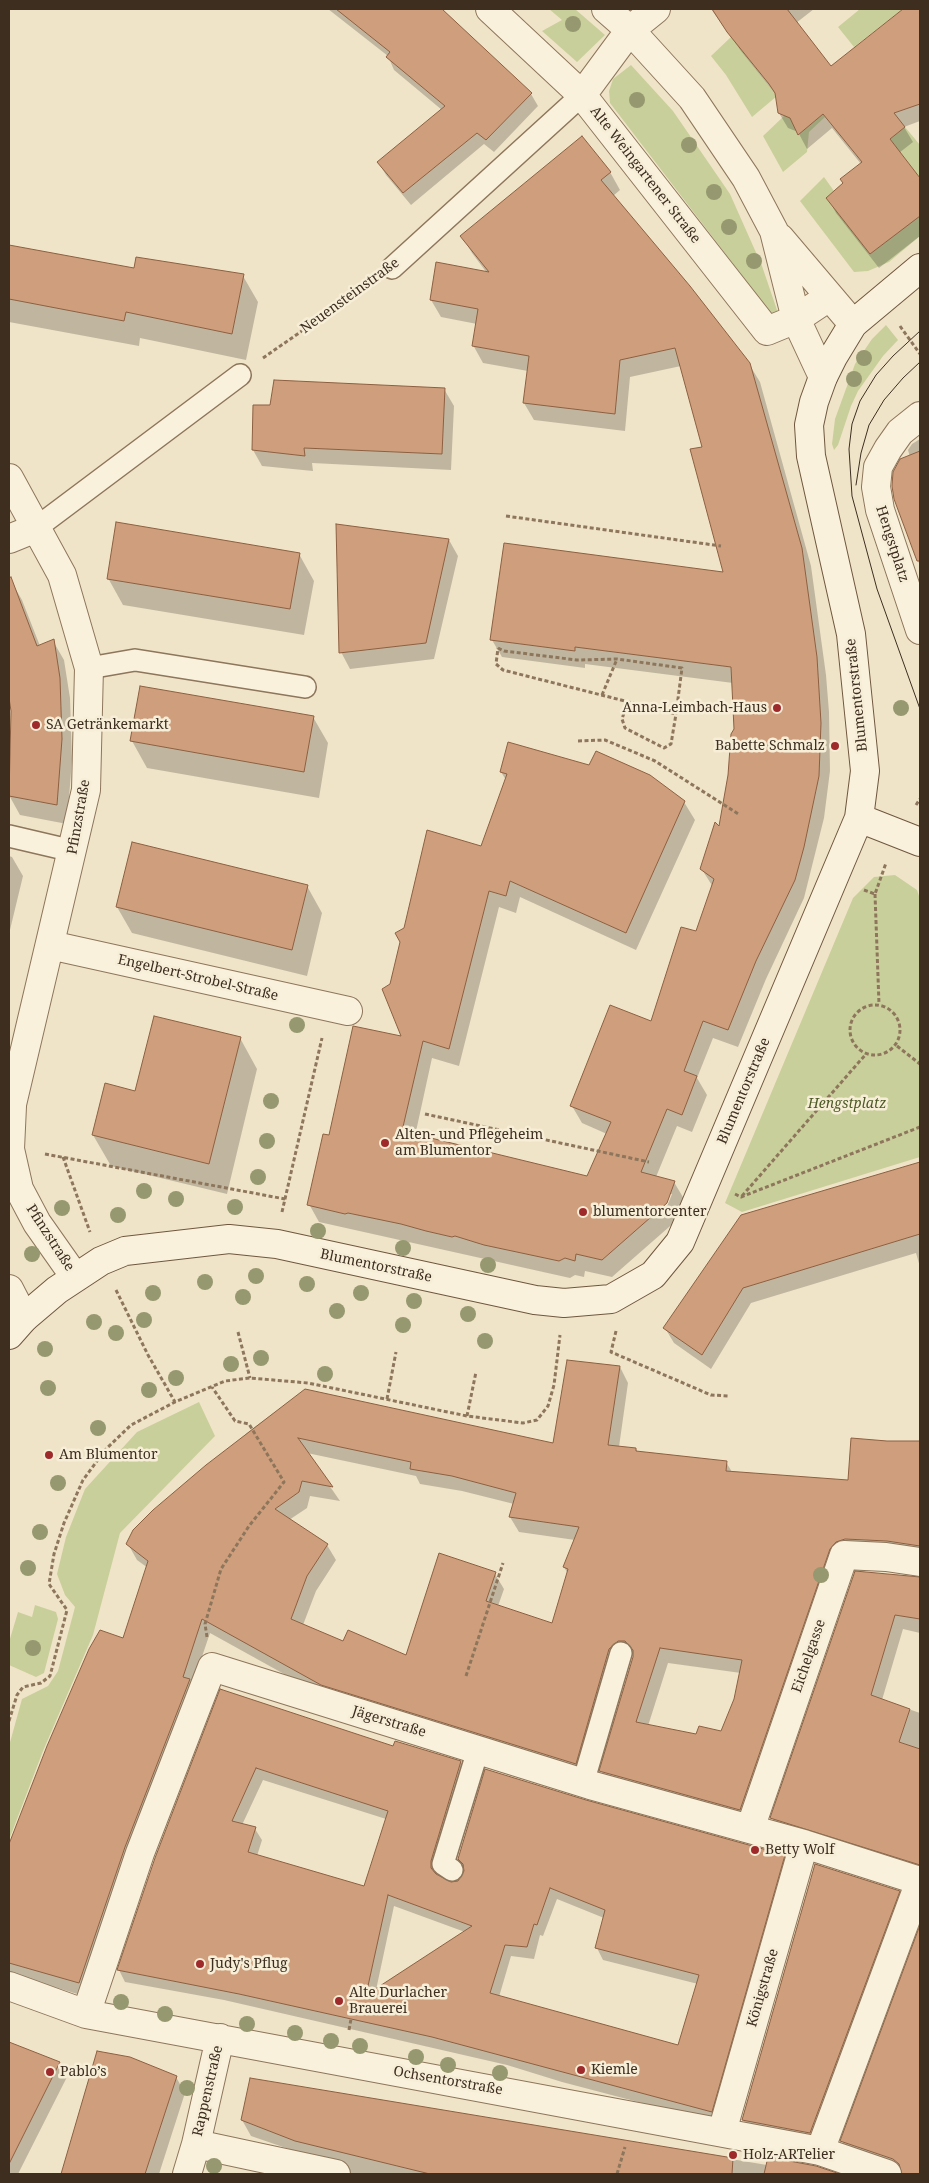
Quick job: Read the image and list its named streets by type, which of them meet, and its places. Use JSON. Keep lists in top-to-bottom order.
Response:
{
  "streets": {
    "street": [
      "Alte Weingartener Straße",
      "Neuensteinstraße",
      "Hengstplatz",
      "Blumentorstraße",
      "Pfinzstraße",
      "Engelbert-Strobel-Straße",
      "Eichelgasse",
      "Jägerstraße",
      "Königstraße",
      "Ochsentorstraße",
      "Rappenstraße"
    ]
  },
  "crossings": [
    ["Alte Weingartener Straße", "Neuensteinstraße"],
    ["Blumentorstraße", "Pfinzstraße"],
    ["Pfinzstraße", "Engelbert-Strobel-Straße"],
    ["Eichelgasse", "Jägerstraße"],
    ["Jägerstraße", "Königstraße"],
    ["Königstraße", "Ochsentorstraße"],
    ["Ochsentorstraße", "Rappenstraße"]
  ],
  "parks": ["Hengstplatz"],
  "places": [
    "Anna-Leimbach-Haus",
    "SA Getränkemarkt",
    "Babette Schmalz",
    "Alten- und Pflegeheim am Blumentor",
    "blumentorcenter",
    "Am Blumentor",
    "Betty Wolf",
    "Judy's Pflug",
    "Alte Durlacher Brauerei",
    "Kiemle",
    "Pablo’s",
    "Holz-ARTelier"
  ]
}
